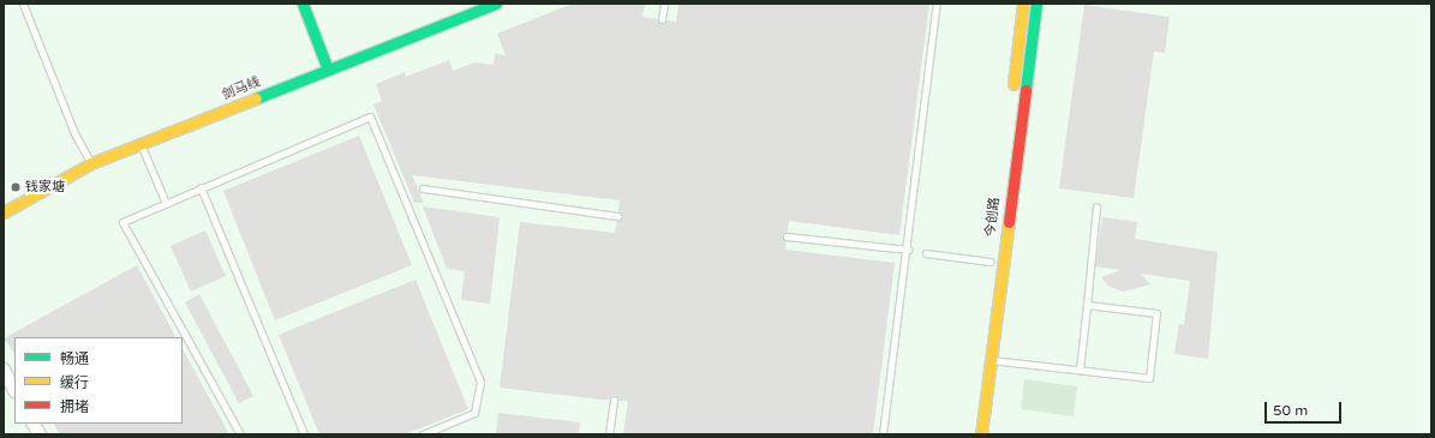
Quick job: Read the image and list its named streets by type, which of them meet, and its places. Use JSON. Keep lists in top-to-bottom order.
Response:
{
  "streets": {
    "main road": ["剑马线", "今创路"]
  },
  "places": ["钱家塘"],
  "legend": ["畅通", "缓行", "拥堵"],
  "scale_bar": "50 m"
}
